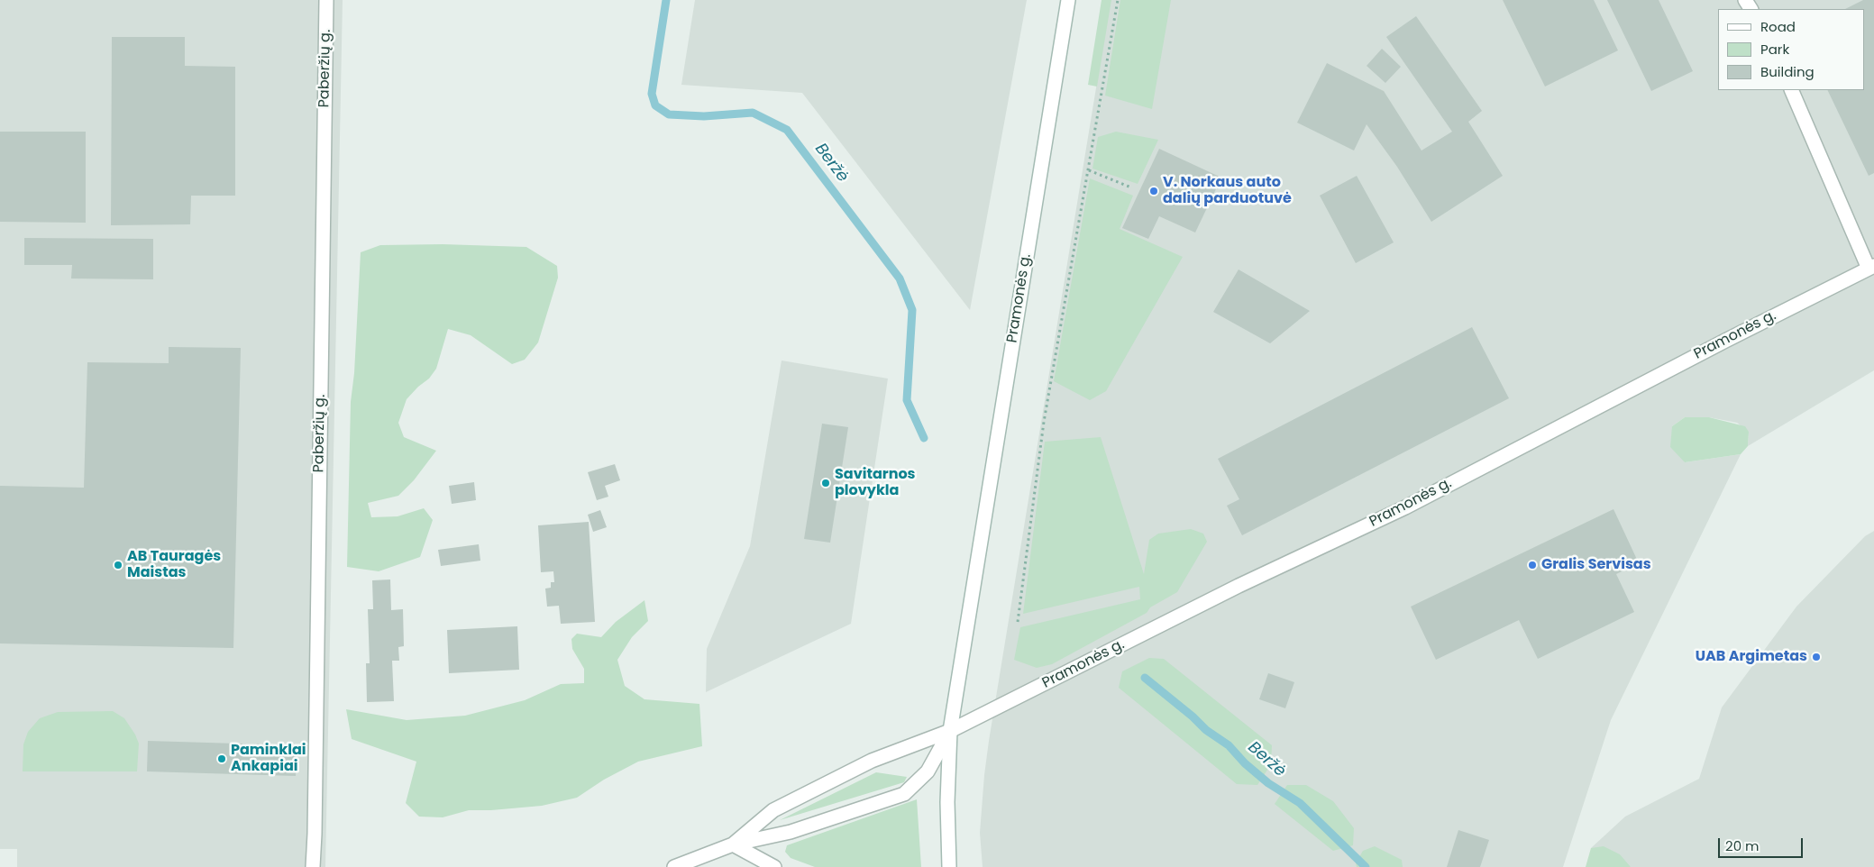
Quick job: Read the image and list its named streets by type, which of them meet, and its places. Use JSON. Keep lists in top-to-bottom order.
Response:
{
  "streets": {
    "street": ["Paberžių g.", "Pramonės g."]
  },
  "water": ["Beržė"],
  "places": [
    "V. Norkaus auto dalių parduotuvė",
    "Savitarnos plovykla",
    "AB Tauragės Maistas",
    "Gralis Servisas",
    "UAB Argimetas",
    "Paminklai Ankapiai"
  ],
  "legend": ["Road", "Park", "Building"],
  "scale_bar": "20 m"
}
